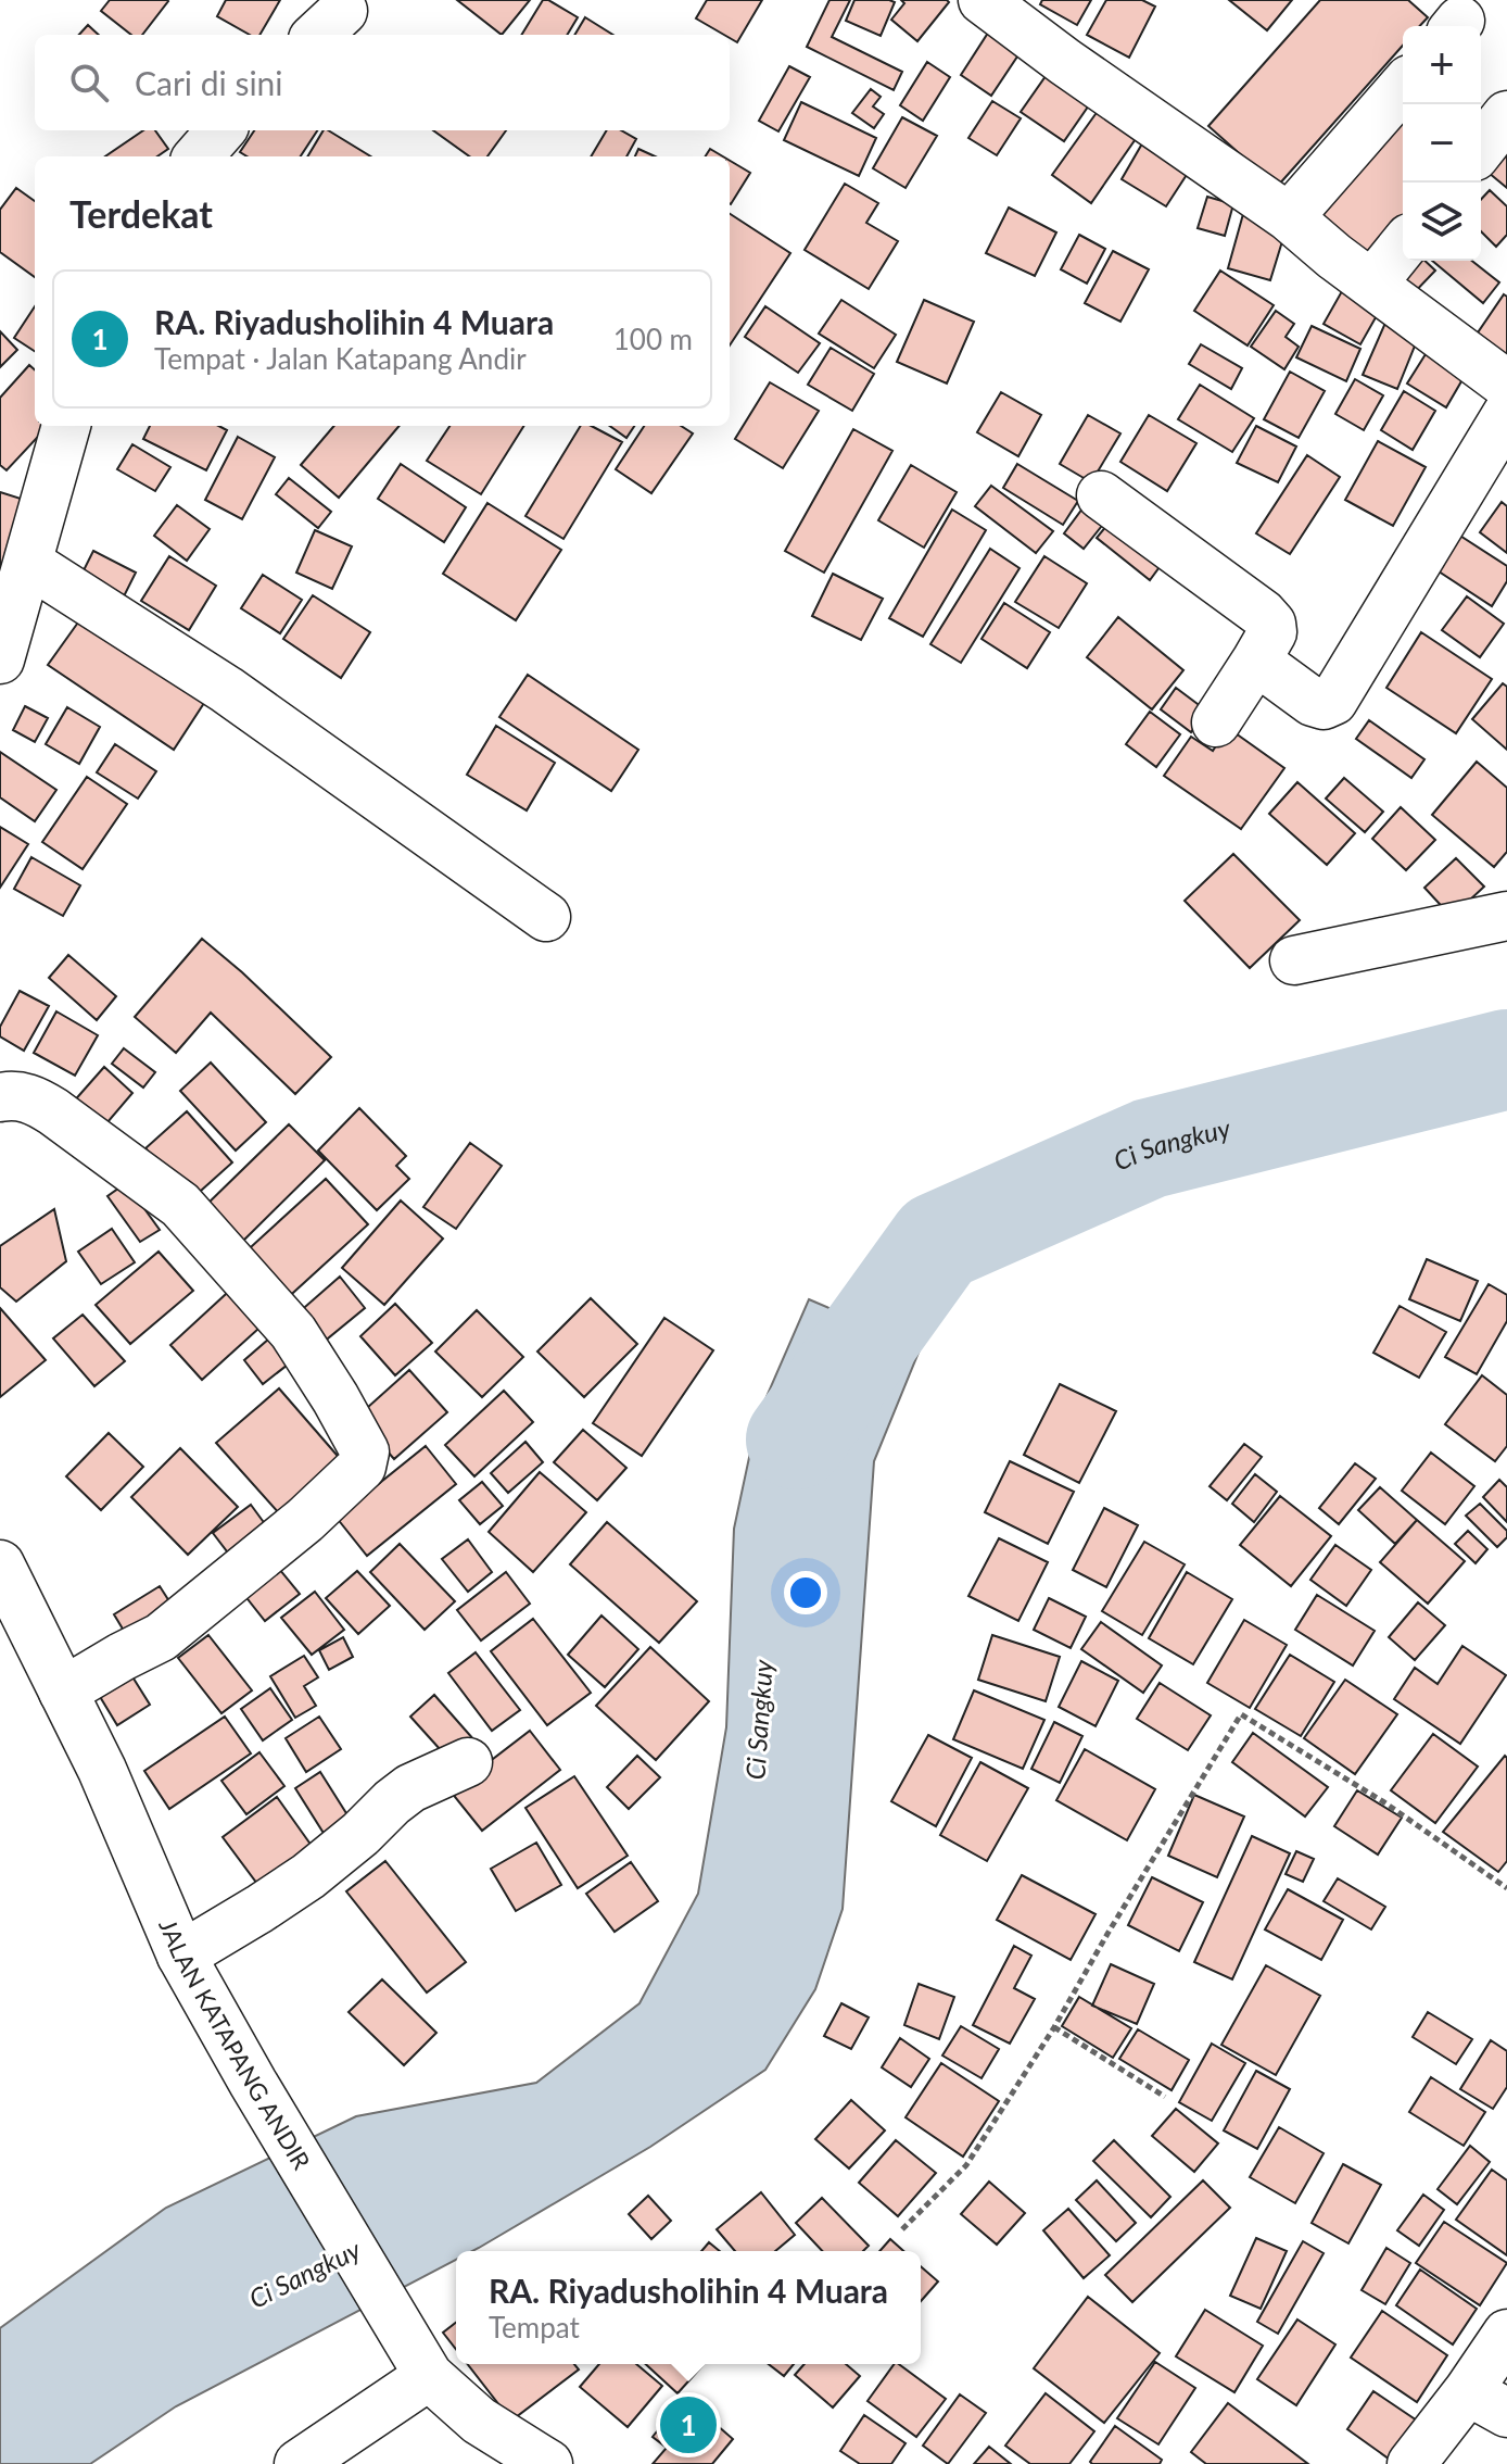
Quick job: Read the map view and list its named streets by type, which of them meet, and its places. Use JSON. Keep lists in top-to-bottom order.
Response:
{
  "streets": {
    "street": ["JALAN KATAPANG ANDIR"]
  },
  "water": ["Ci Sangkuy"],
  "page": {
    "map_buttons": ["+", "−"],
    "search": "Cari di sini",
    "heading": "Terdekat",
    "list": [
      {
        "mark": "1",
        "name": "RA. Riyadusholihin 4 Muara",
        "note": "Tempat · Jalan Katapang Andir",
        "value": "100 m"
      }
    ],
    "popup": ["RA. Riyadusholihin 4 Muara", "Tempat"],
    "pins": "1"
  }
}
